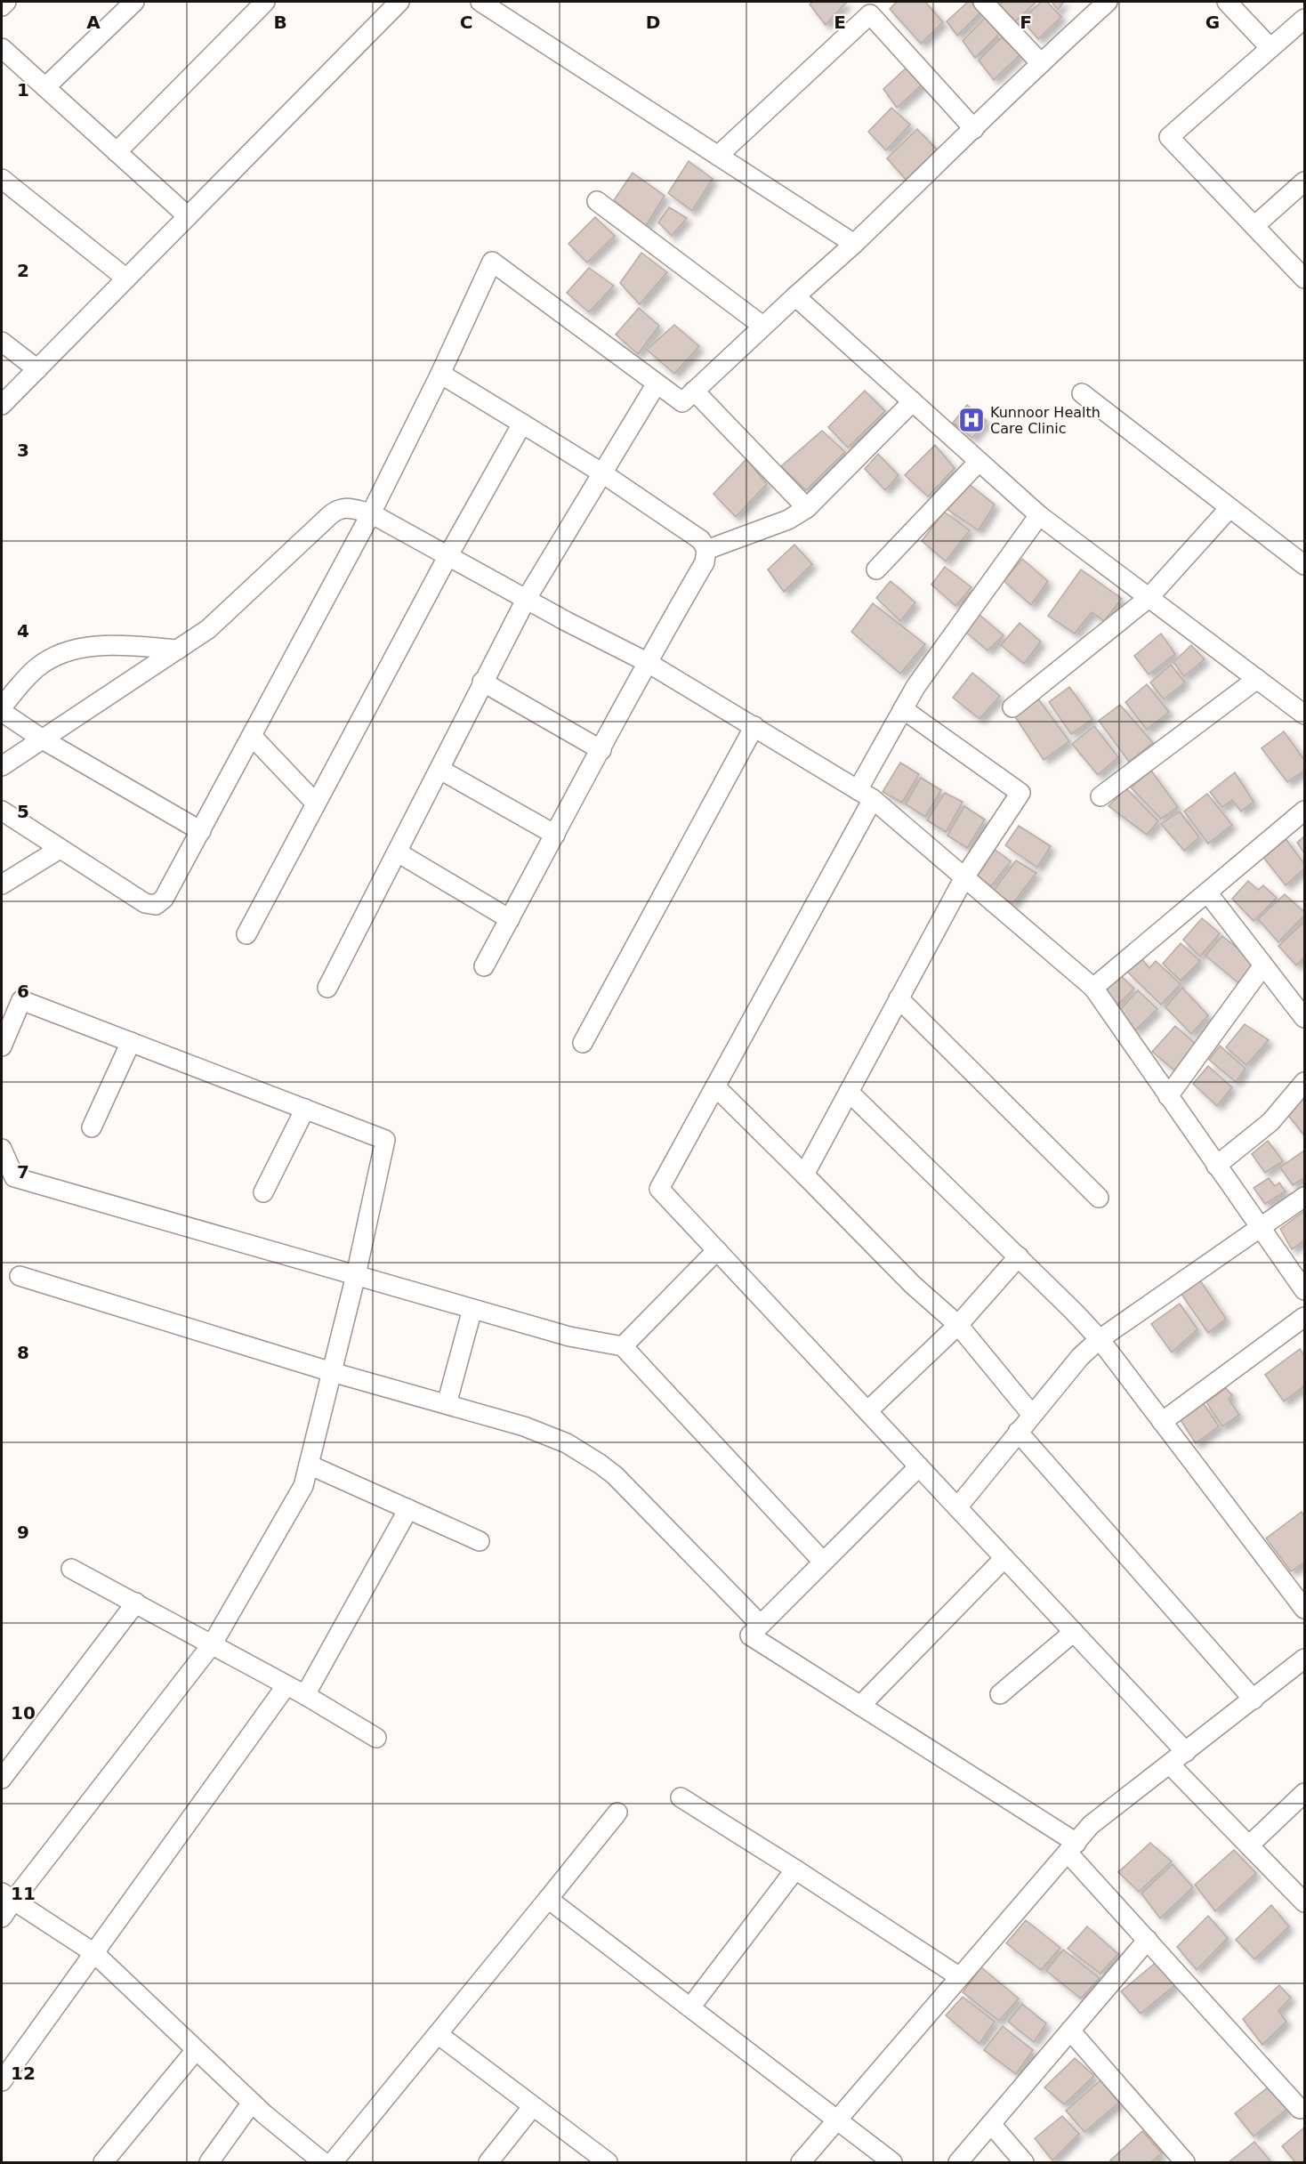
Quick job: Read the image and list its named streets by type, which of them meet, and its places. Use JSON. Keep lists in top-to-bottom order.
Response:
{
  "places": {
    "hospital": ["Kunnoor Health Care Clinic"]
  },
  "grid": {
    "columns": [
      "A",
      "B",
      "C",
      "D",
      "E",
      "F",
      "G"
    ],
    "rows": [
      "1",
      "2",
      "3",
      "4",
      "5",
      "6",
      "7",
      "8",
      "9",
      "10",
      "11",
      "12"
    ]
  }
}
